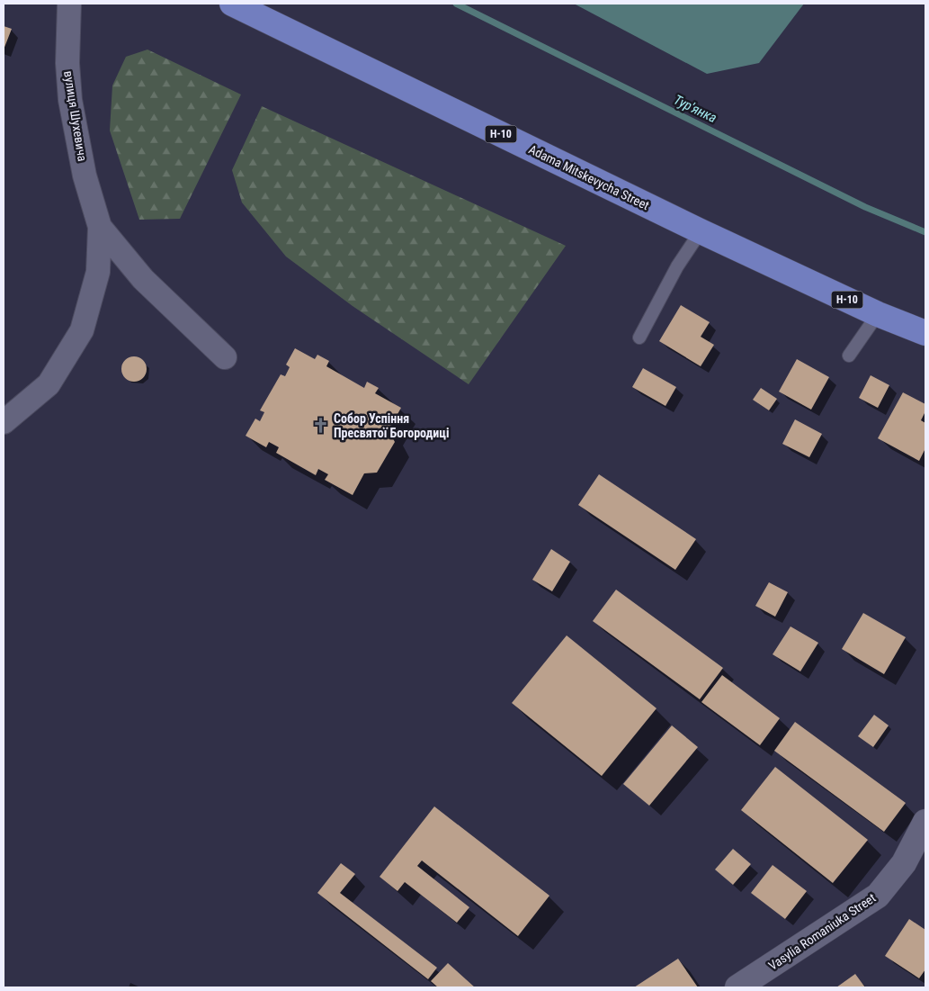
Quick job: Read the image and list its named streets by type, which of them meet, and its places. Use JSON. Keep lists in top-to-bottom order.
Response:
{
  "streets": {
    "main road": ["Н-10", "Adama Mitskevycha Street"],
    "street": ["вулиця Шухевича", "Vasylia Romaniuka Street"]
  },
  "water": ["Тур'янка"],
  "places": {
    "church": ["Собор Успіння Пресвятої Богородиці"]
  }
}
